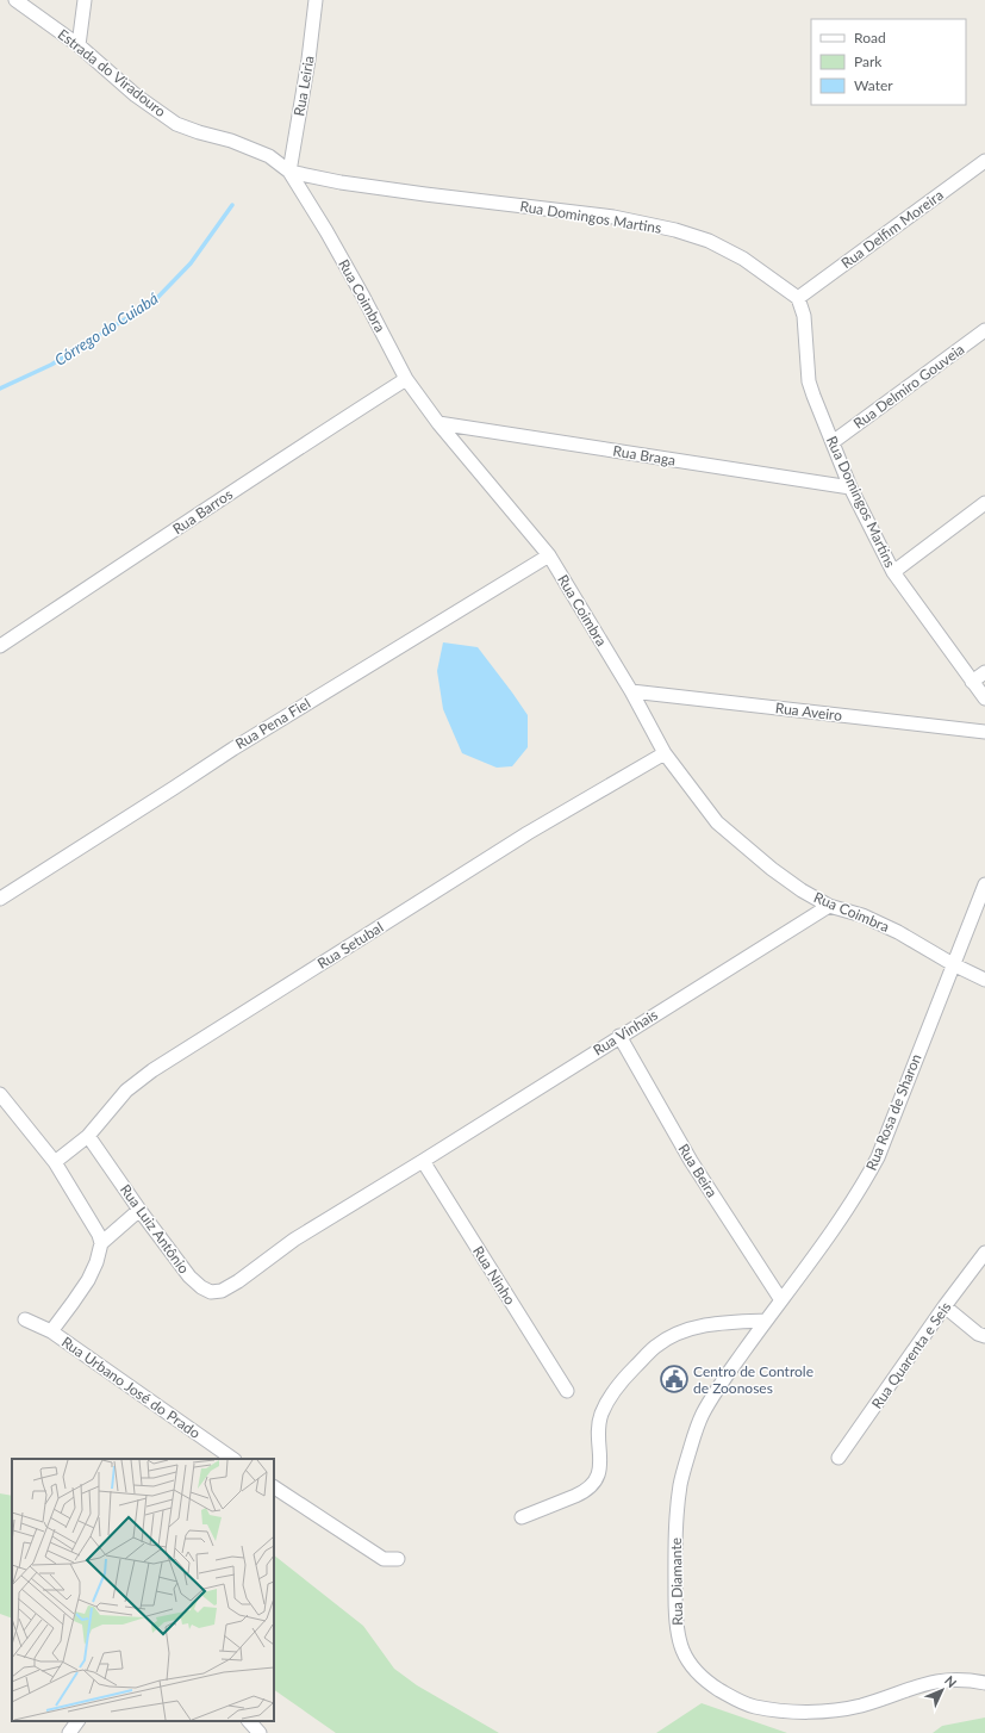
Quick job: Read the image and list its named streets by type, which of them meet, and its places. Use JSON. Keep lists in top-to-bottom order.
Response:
{
  "streets": {
    "street": [
      "Estrada do Viradouro",
      "Rua Leiria",
      "Rua Domingos Martins",
      "Rua Delfim Moreira",
      "Rua Coimbra",
      "Rua Delmiro Gouveia",
      "Rua Braga",
      "Rua Barros",
      "Rua Aveiro",
      "Rua Pena Fiel",
      "Rua Setubal",
      "Rua Vinhais",
      "Rua Rosa de Sharon",
      "Rua Beira",
      "Rua Luiz Antônio",
      "Rua Ninho",
      "Rua Quarenta e Seis",
      "Rua Urbano José do Prado",
      "Rua Diamante"
    ]
  },
  "crossings": [
    ["Estrada do Viradouro", "Rua Leiria"],
    ["Estrada do Viradouro", "Rua Domingos Martins"],
    ["Estrada do Viradouro", "Rua Coimbra"],
    ["Rua Leiria", "Rua Domingos Martins"],
    ["Rua Leiria", "Rua Coimbra"],
    ["Rua Domingos Martins", "Rua Delfim Moreira"],
    ["Rua Domingos Martins", "Rua Coimbra"],
    ["Rua Domingos Martins", "Rua Delmiro Gouveia"],
    ["Rua Domingos Martins", "Rua Braga"],
    ["Rua Coimbra", "Rua Braga"],
    ["Rua Coimbra", "Rua Barros"],
    ["Rua Coimbra", "Rua Aveiro"],
    ["Rua Coimbra", "Rua Pena Fiel"],
    ["Rua Coimbra", "Rua Setubal"],
    ["Rua Coimbra", "Rua Vinhais"],
    ["Rua Coimbra", "Rua Rosa de Sharon"],
    ["Rua Setubal", "Rua Luiz Antônio"],
    ["Rua Vinhais", "Rua Beira"],
    ["Rua Vinhais", "Rua Luiz Antônio"],
    ["Rua Vinhais", "Rua Ninho"],
    ["Rua Rosa de Sharon", "Rua Beira"],
    ["Rua Rosa de Sharon", "Rua Diamante"]
  ],
  "water": ["Córrego do Cuiabá"],
  "places": {
    "public building": ["Centro de Controle de Zoonoses"]
  },
  "legend": ["Road", "Park", "Water"],
  "north": "top right"
}
